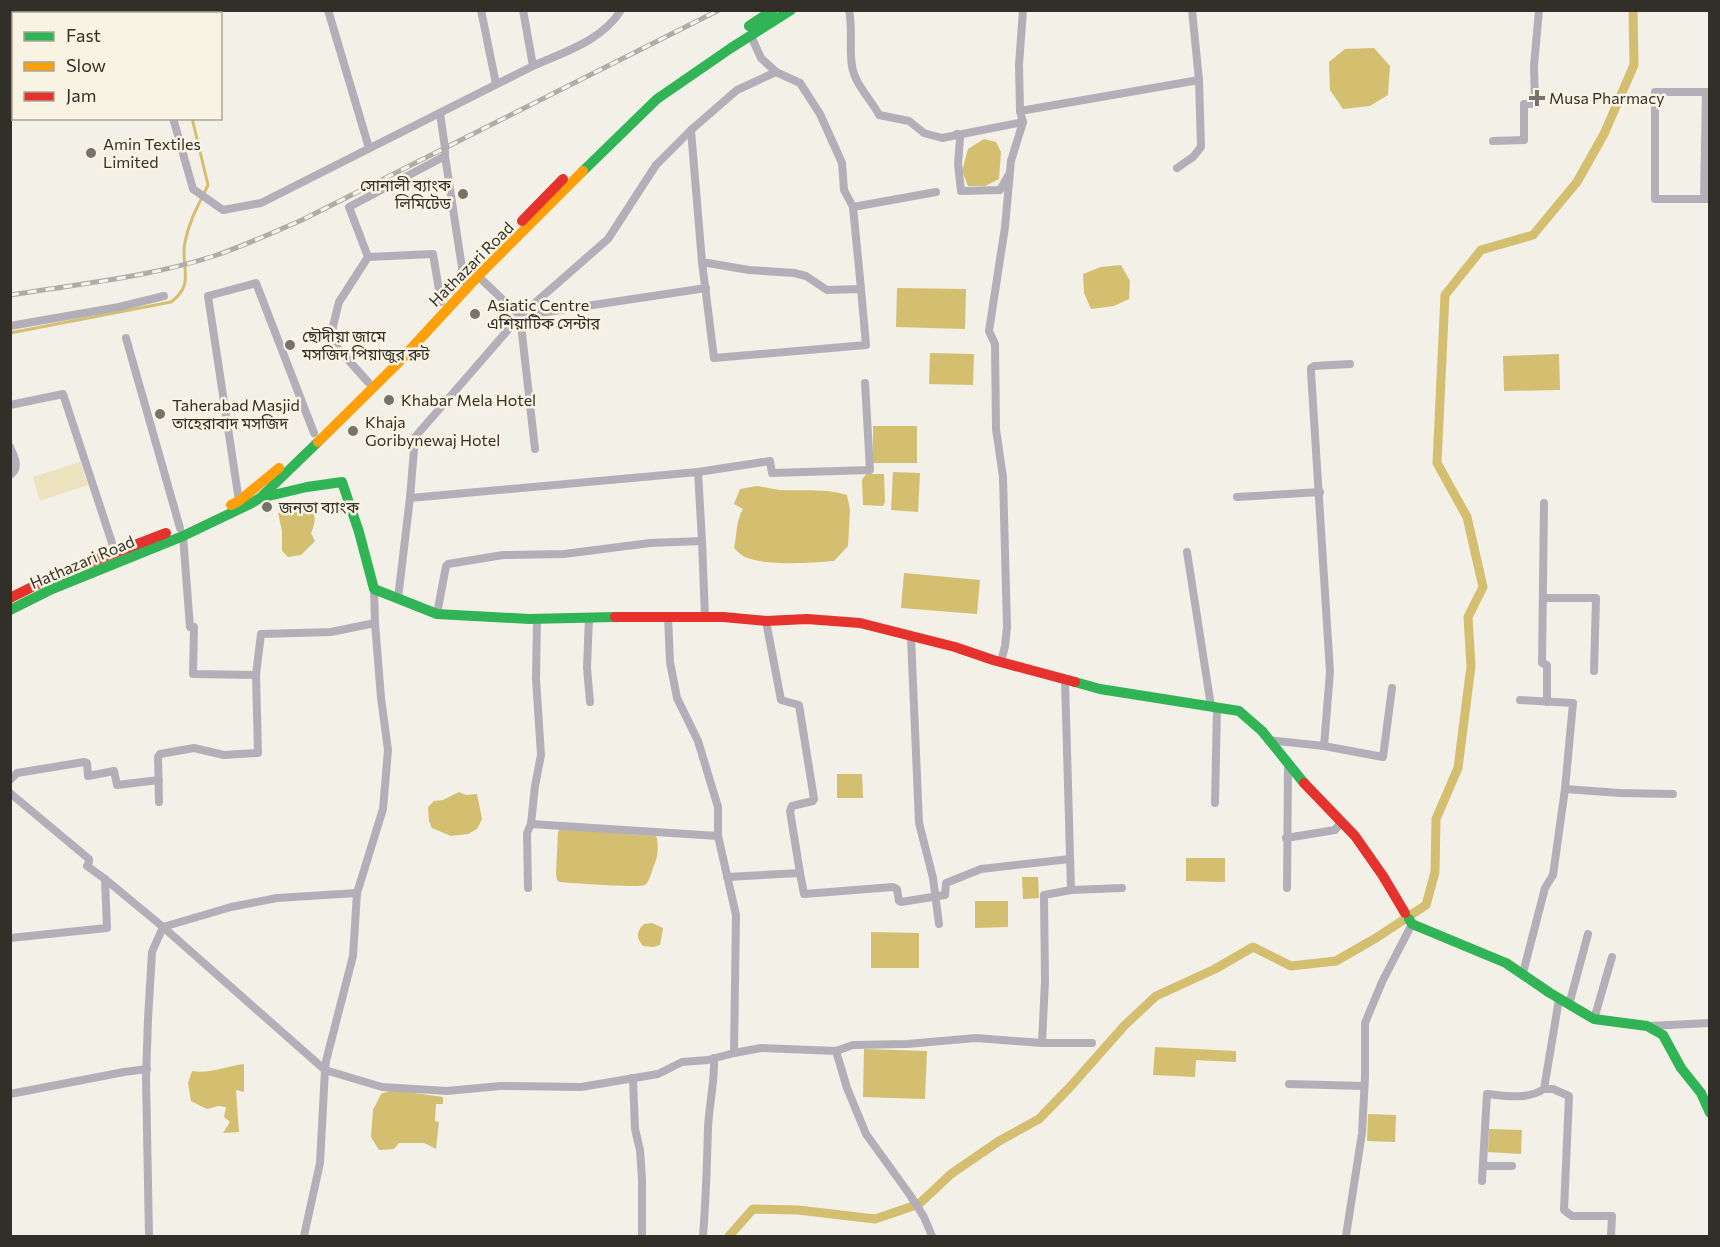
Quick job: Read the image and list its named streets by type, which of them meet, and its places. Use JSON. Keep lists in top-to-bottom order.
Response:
{
  "streets": {
    "main road": ["Hathazari Road"]
  },
  "places": {
    "health": ["Musa Pharmacy"],
    "other": [
      "Amin Textiles Limited",
      "সোনালী ব্যাংক লিমিটেড",
      "Asiatic Centre এশিয়াটিক সেন্টার",
      "ছৌদীয়া জামে মসজিদ পিয়াজুর রুট",
      "Khabar Mela Hotel",
      "Taherabad Masjid তাহেরাবাদ মসজিদ",
      "Khaja Goribynewaj Hotel",
      "জনতা ব্যাংক"
    ]
  },
  "legend": ["Fast", "Slow", "Jam"]
}
